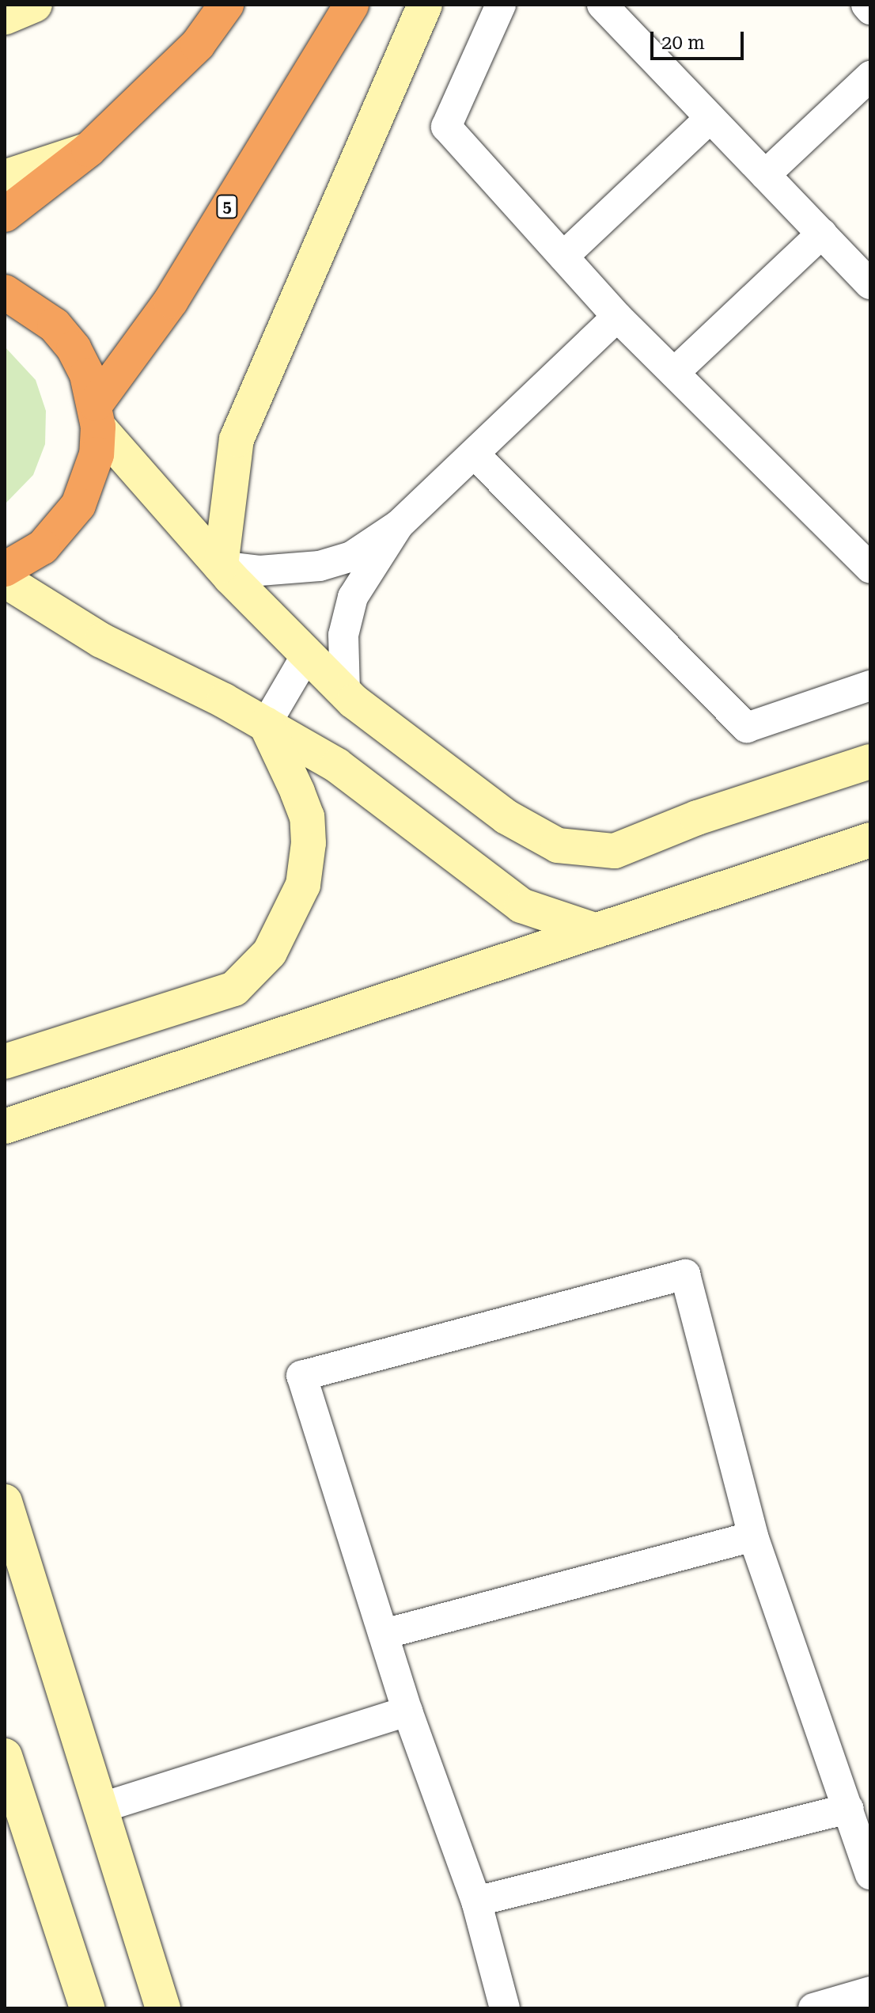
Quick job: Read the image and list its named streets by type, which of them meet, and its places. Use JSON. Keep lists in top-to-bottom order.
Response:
{
  "streets": {
    "highway": ["5"]
  },
  "scale_bar": "20 m"
}
